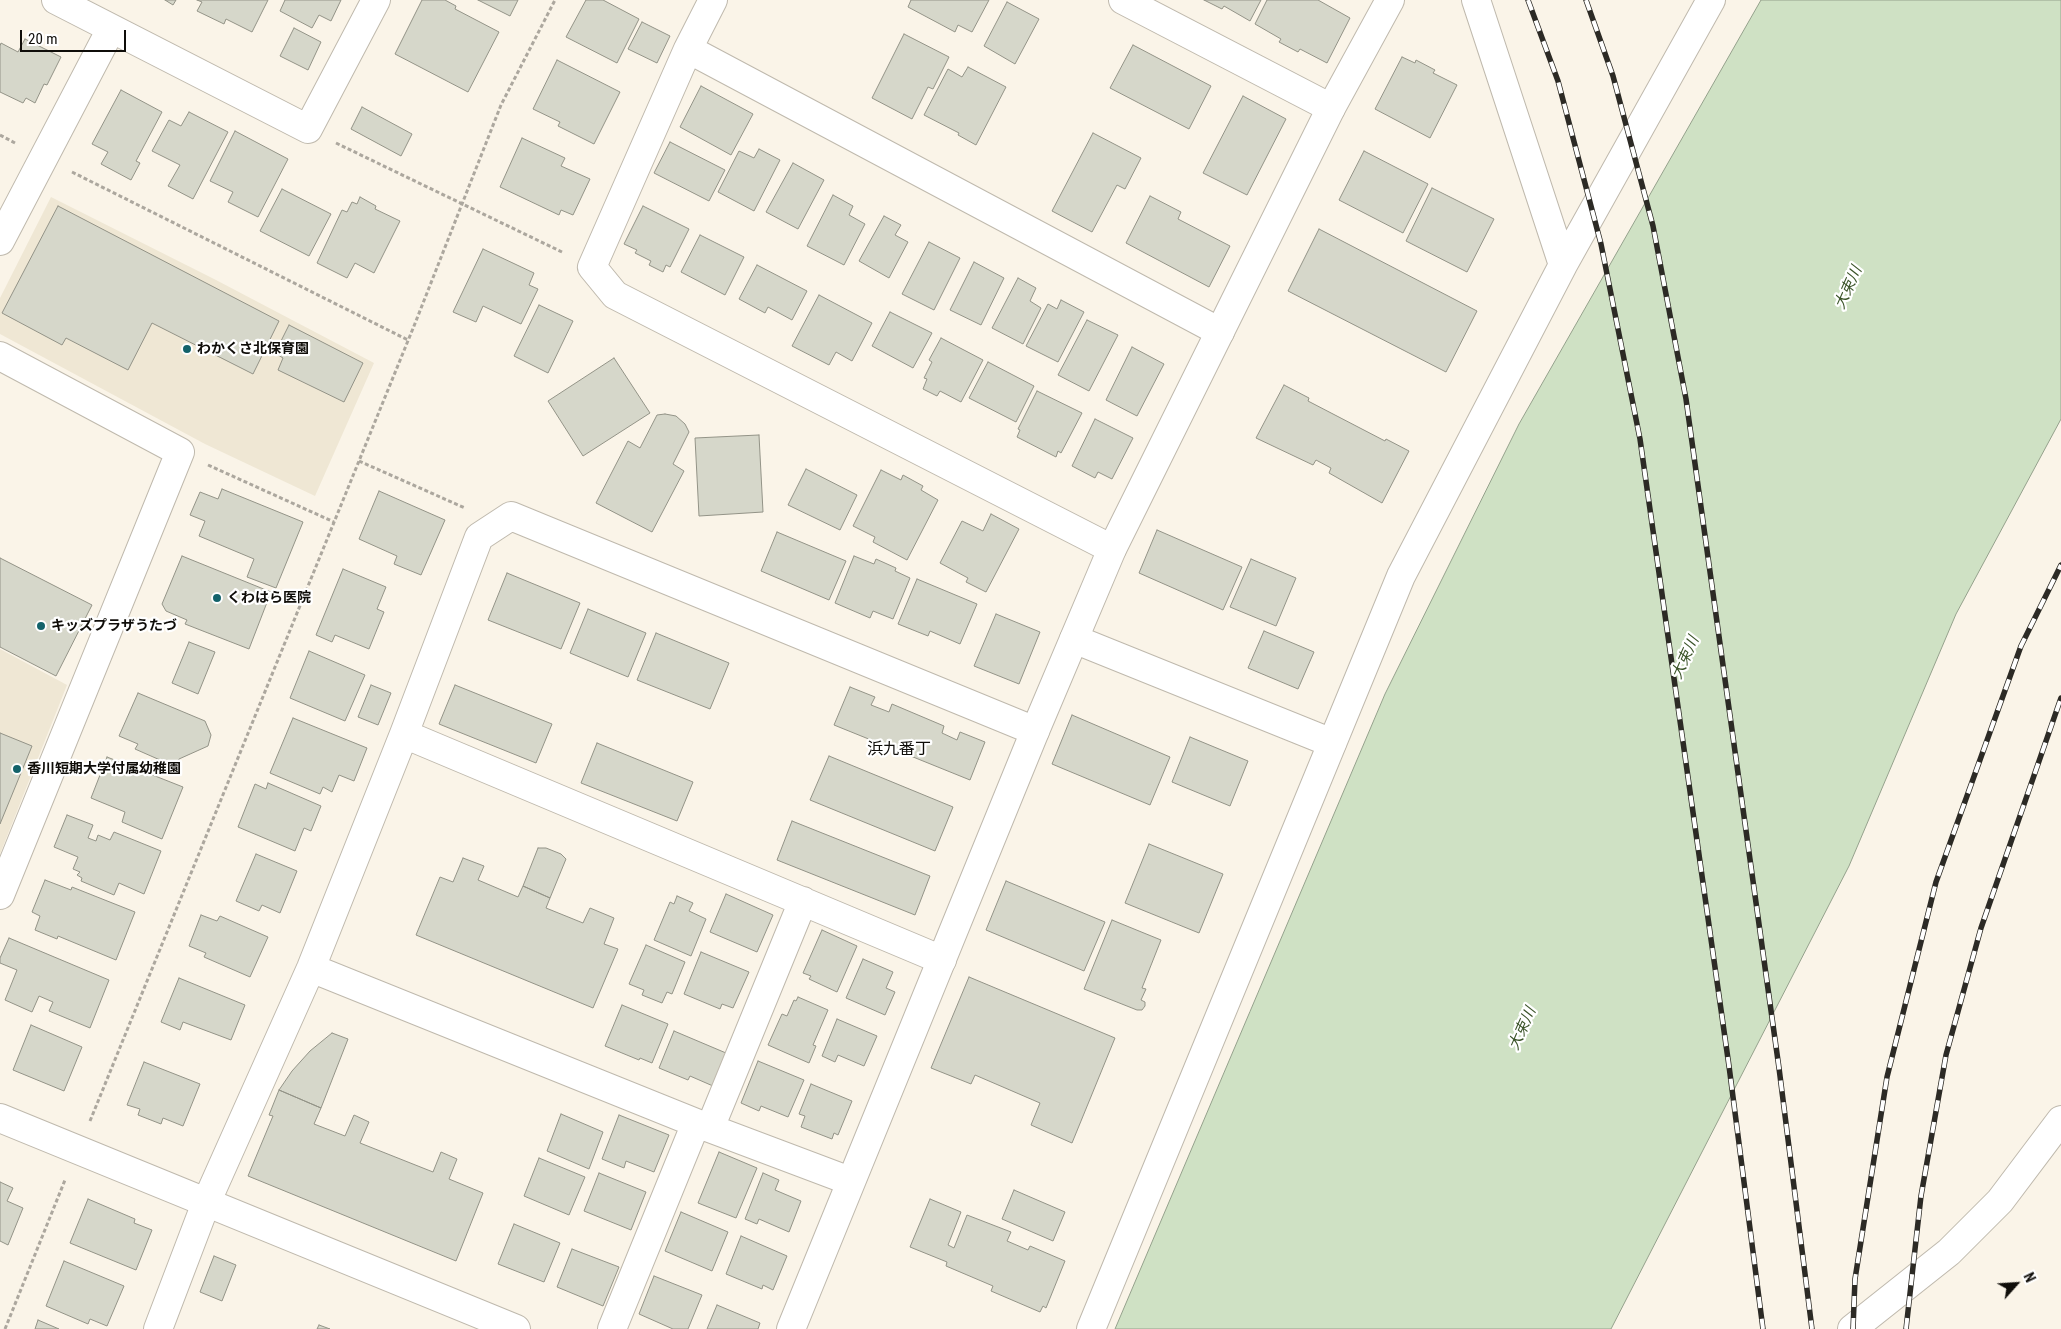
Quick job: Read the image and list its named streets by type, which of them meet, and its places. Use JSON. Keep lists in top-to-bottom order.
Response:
{
  "districts": ["浜九番丁"],
  "water": ["大束川"],
  "places": [
    "わかくさ北保育園",
    "くわはら医院",
    "キッズプラザうたづ",
    "香川短期大学付属幼稚園"
  ],
  "scale_bar": "20 m",
  "north": "top right"
}
